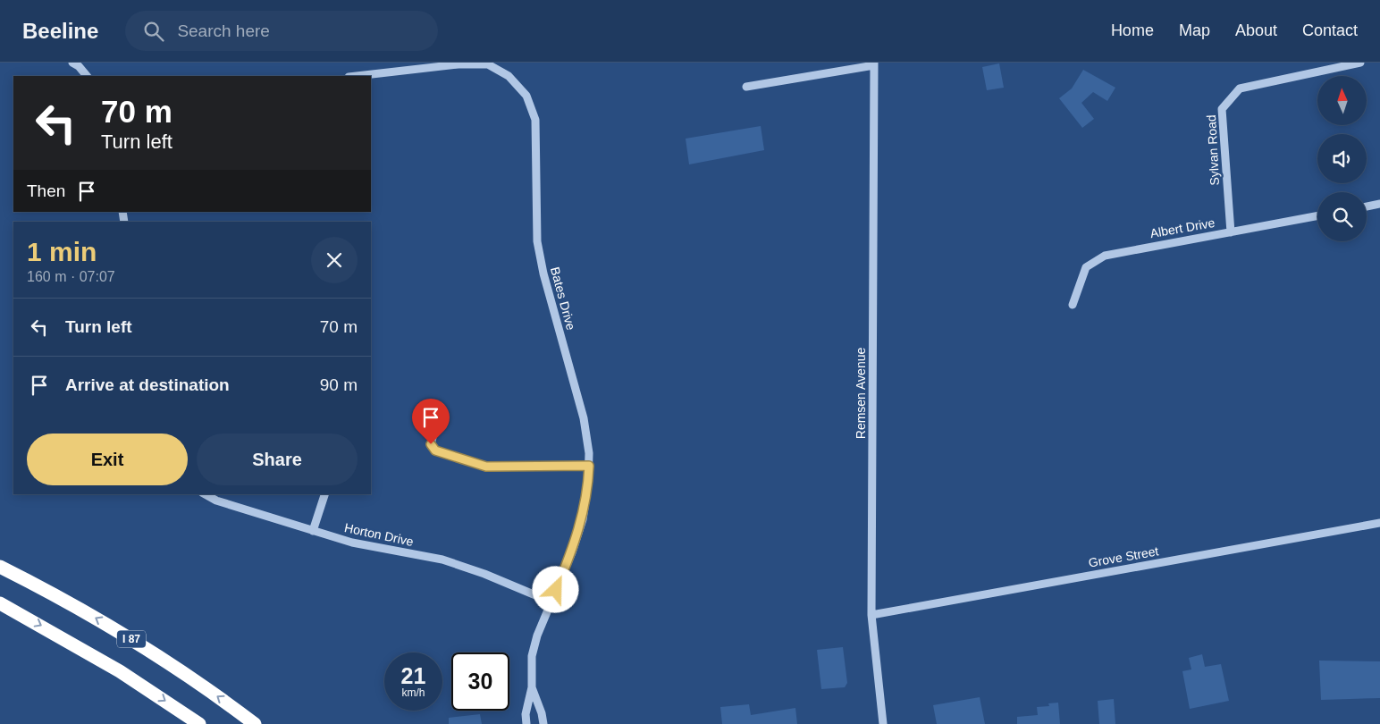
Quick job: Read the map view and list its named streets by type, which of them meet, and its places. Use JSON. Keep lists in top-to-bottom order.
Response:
{
  "streets": {
    "highway": ["I 87"],
    "street": [
      "Sylvan Road",
      "Albert Drive",
      "Bates Drive",
      "Remsen Avenue",
      "Horton Drive",
      "Grove Street"
    ]
  },
  "crossings": [
    ["Sylvan Road", "Albert Drive"],
    ["Bates Drive", "Horton Drive"],
    ["Remsen Avenue", "Grove Street"]
  ],
  "north": "top",
  "page": {
    "header": "Beeline",
    "search": "Search here",
    "nav": [
      "Home",
      "Map",
      "About",
      "Contact"
    ],
    "turn": ["70 m", "Turn left"],
    "then": "Then",
    "heading": ["1 min", "160 m · 07:07"],
    "list": [
      {
        "name": "Turn left",
        "value": "70 m"
      },
      {
        "name": "Arrive at destination",
        "value": "90 m"
      }
    ],
    "buttons": ["Exit", "Share"],
    "speed": "21 km/h",
    "limit": "30"
  }
}
